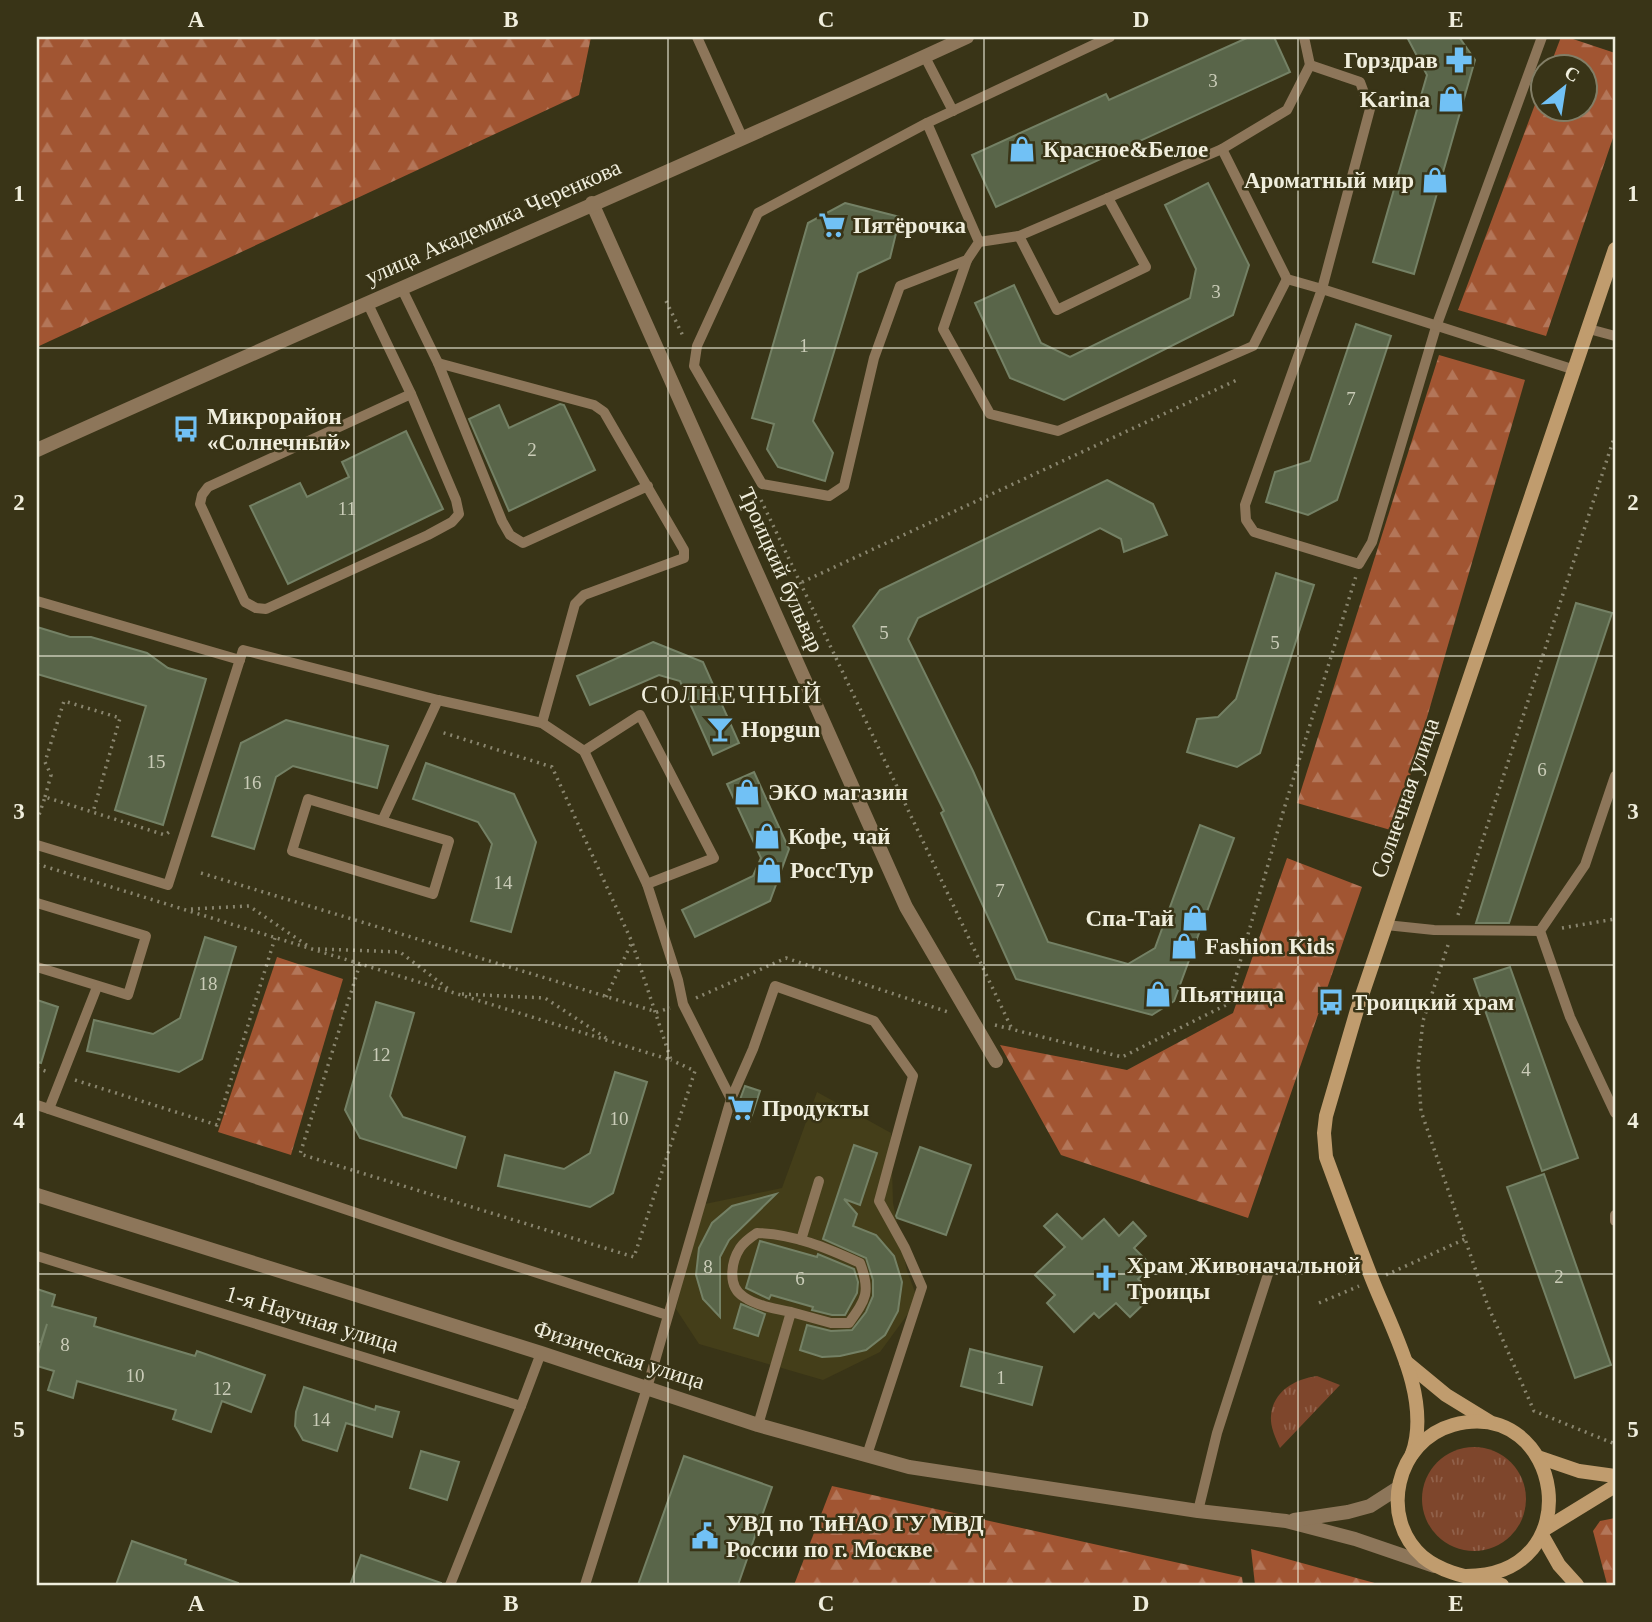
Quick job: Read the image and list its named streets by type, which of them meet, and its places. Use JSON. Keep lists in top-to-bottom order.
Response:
{
  "streets": {
    "main road": ["Солнечная улица"],
    "street": ["улица Академика Черенкова", "Троицкий бульвар", "Физическая улица"],
    "lane": ["1-я Научная улица"]
  },
  "crossings": [
    ["улица Академика Черенкова", "Троицкий бульвар"]
  ],
  "districts": ["СОЛНЕЧНЫЙ"],
  "places": {
    "pharmacy": ["Горздрав"],
    "shop": [
      "Karina",
      "Красное&Белое",
      "Ароматный мир",
      "ЭКО магазин",
      "Кофе, чай",
      "РоссТур",
      "Спа-Тай",
      "Fashion Kids",
      "Пьятница"
    ],
    "supermarket": ["Пятёрочка", "Продукты"],
    "bus stop": ["Микрорайон «Солнечный»", "Троицкий храм"],
    "bar": ["Hopgun"],
    "church": ["Храм Живоначальной Троицы"],
    "public building": ["УВД по ТиНАО ГУ МВД России по г. Москве"]
  },
  "house_numbers": [
    "3",
    "3",
    "1",
    "7",
    "2",
    "11",
    "5",
    "5",
    "15",
    "6",
    "16",
    "14",
    "7",
    "18",
    "12",
    "4",
    "10",
    "8",
    "2",
    "6",
    "8",
    "10",
    "1",
    "12",
    "14"
  ],
  "north": "top right",
  "grid": {
    "columns": [
      "A",
      "B",
      "C",
      "D",
      "E"
    ],
    "rows": [
      "1",
      "2",
      "3",
      "4",
      "5"
    ]
  }
}
